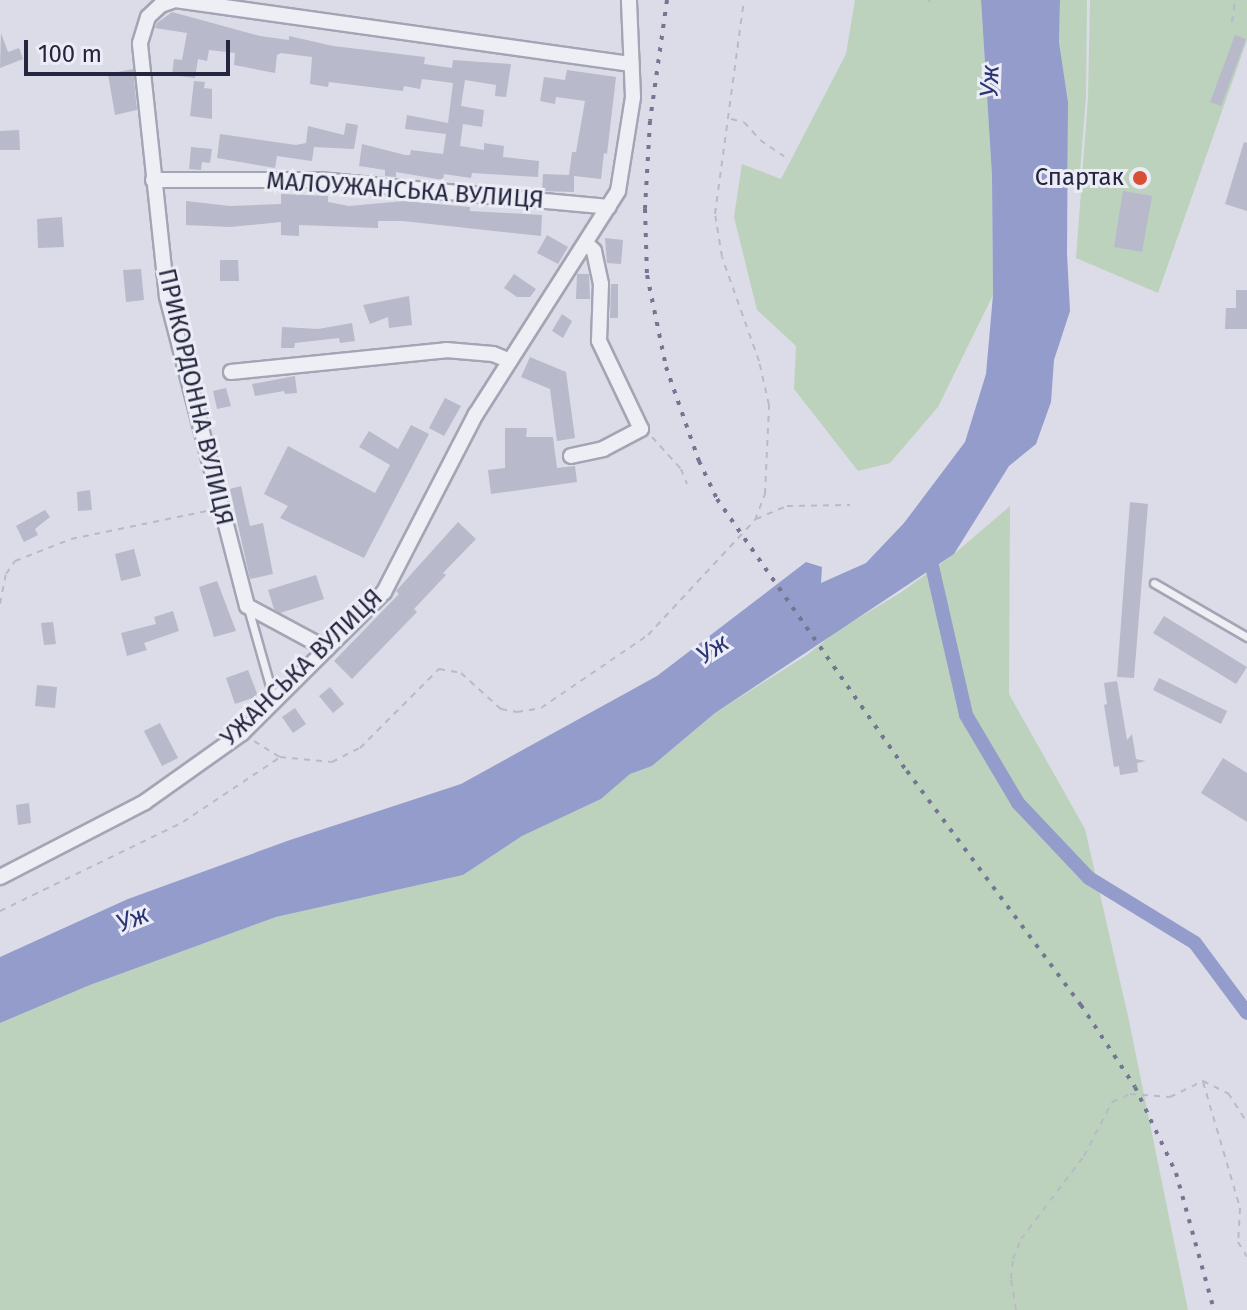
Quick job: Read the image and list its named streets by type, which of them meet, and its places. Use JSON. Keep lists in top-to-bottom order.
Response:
{
  "streets": {
    "street": ["МАЛОУЖАНСЬКА ВУЛИЦЯ", "ПРИКОРДОННА ВУЛИЦЯ", "УЖАНСЬКА ВУЛИЦЯ"]
  },
  "crossings": [
    ["МАЛОУЖАНСЬКА ВУЛИЦЯ", "ПРИКОРДОННА ВУЛИЦЯ"],
    ["МАЛОУЖАНСЬКА ВУЛИЦЯ", "УЖАНСЬКА ВУЛИЦЯ"],
    ["ПРИКОРДОННА ВУЛИЦЯ", "УЖАНСЬКА ВУЛИЦЯ"]
  ],
  "water": ["Уж"],
  "places": ["Спартак"],
  "scale_bar": "100 m"
}
